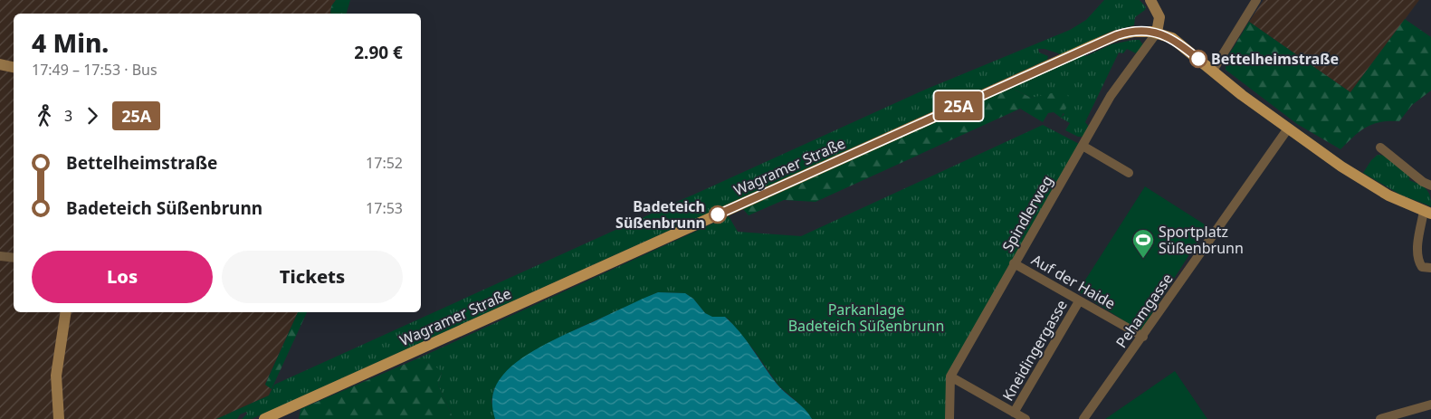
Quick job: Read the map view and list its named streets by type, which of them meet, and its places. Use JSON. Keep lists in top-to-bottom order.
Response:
{
  "streets": {
    "main road": ["Wagramer Straße"],
    "street": [
      "Spindlerweg",
      "Auf der Haide",
      "Pehamgasse",
      "Kneidingergasse"
    ]
  },
  "crossings": [
    ["Wagramer Straße", "Spindlerweg"],
    ["Spindlerweg", "Auf der Haide"],
    ["Auf der Haide", "Pehamgasse"],
    ["Auf der Haide", "Kneidingergasse"]
  ],
  "parks": ["Parkanlage Badeteich Süßenbrunn"],
  "places": {
    "other": ["Bettelheimstraße", "Badeteich Süßenbrunn"],
    "sports": ["Sportplatz Süßenbrunn"]
  },
  "lines": ["bus line 25A"],
  "page": {
    "on_map": "25A",
    "heading": ["4 Min.", "17:49 – 17:53 · Bus", "2.90 €"],
    "legs": ["3", "25A"],
    "list": [
      {
        "name": "Bettelheimstraße",
        "value": "17:52"
      },
      {
        "name": "Badeteich Süßenbrunn",
        "value": "17:53"
      }
    ],
    "buttons": ["Los", "Tickets"]
  }
}
